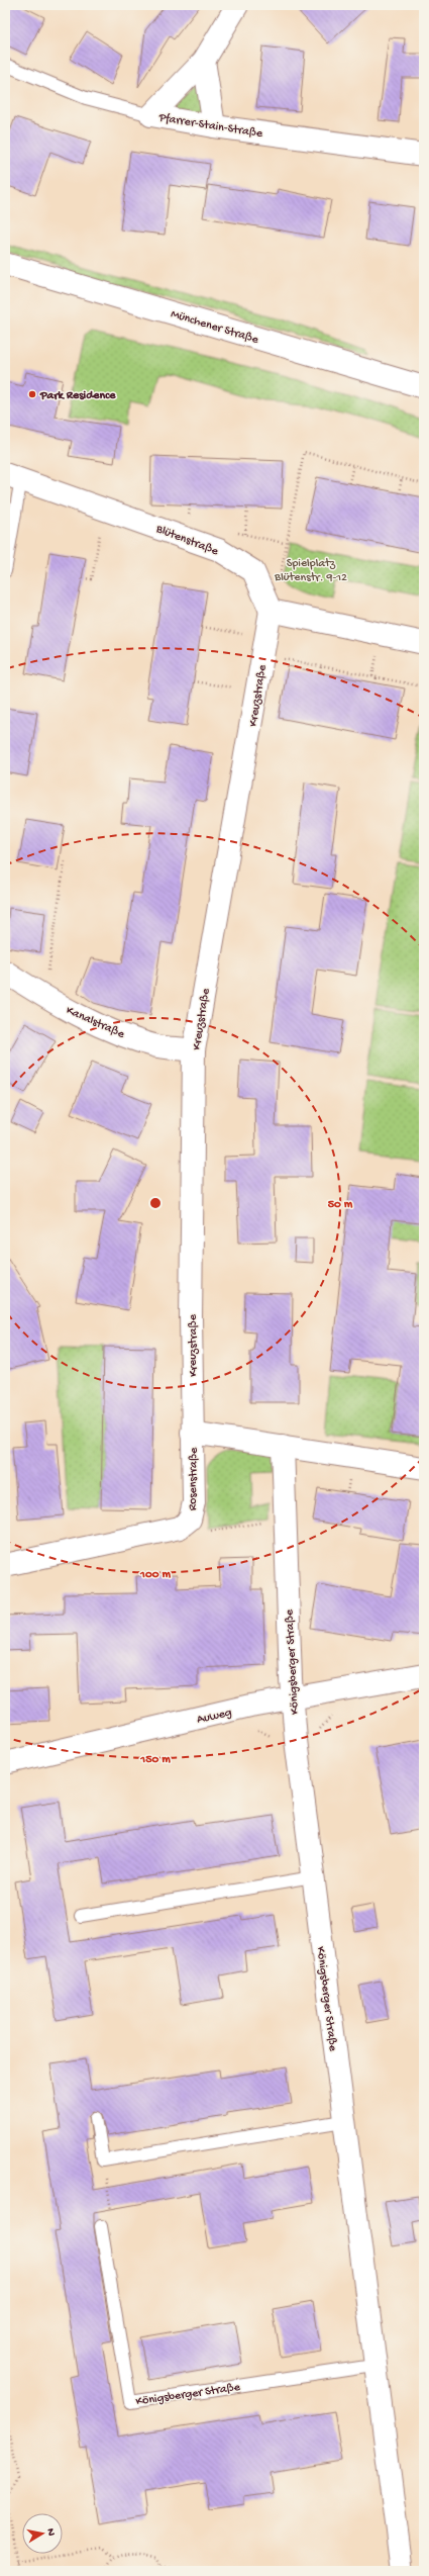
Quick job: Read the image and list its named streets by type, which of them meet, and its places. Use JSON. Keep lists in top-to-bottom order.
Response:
{
  "streets": {
    "street": [
      "Pfarrer-Stain-Straße",
      "Münchener Straße",
      "Blütenstraße",
      "Kreuzstraße",
      "Kanalstraße",
      "Rosenstraße",
      "Königsberger Straße",
      "Auweg"
    ]
  },
  "crossings": [
    ["Blütenstraße", "Kreuzstraße"],
    ["Kreuzstraße", "Kanalstraße"],
    ["Kreuzstraße", "Rosenstraße"],
    ["Rosenstraße", "Königsberger Straße"],
    ["Königsberger Straße", "Auweg"]
  ],
  "parks": ["Spielplatz Blütenstr. 9-12"],
  "places": ["Park Residence"],
  "north": "right",
  "rings": ["50 m", "100 m", "150 m"]
}
